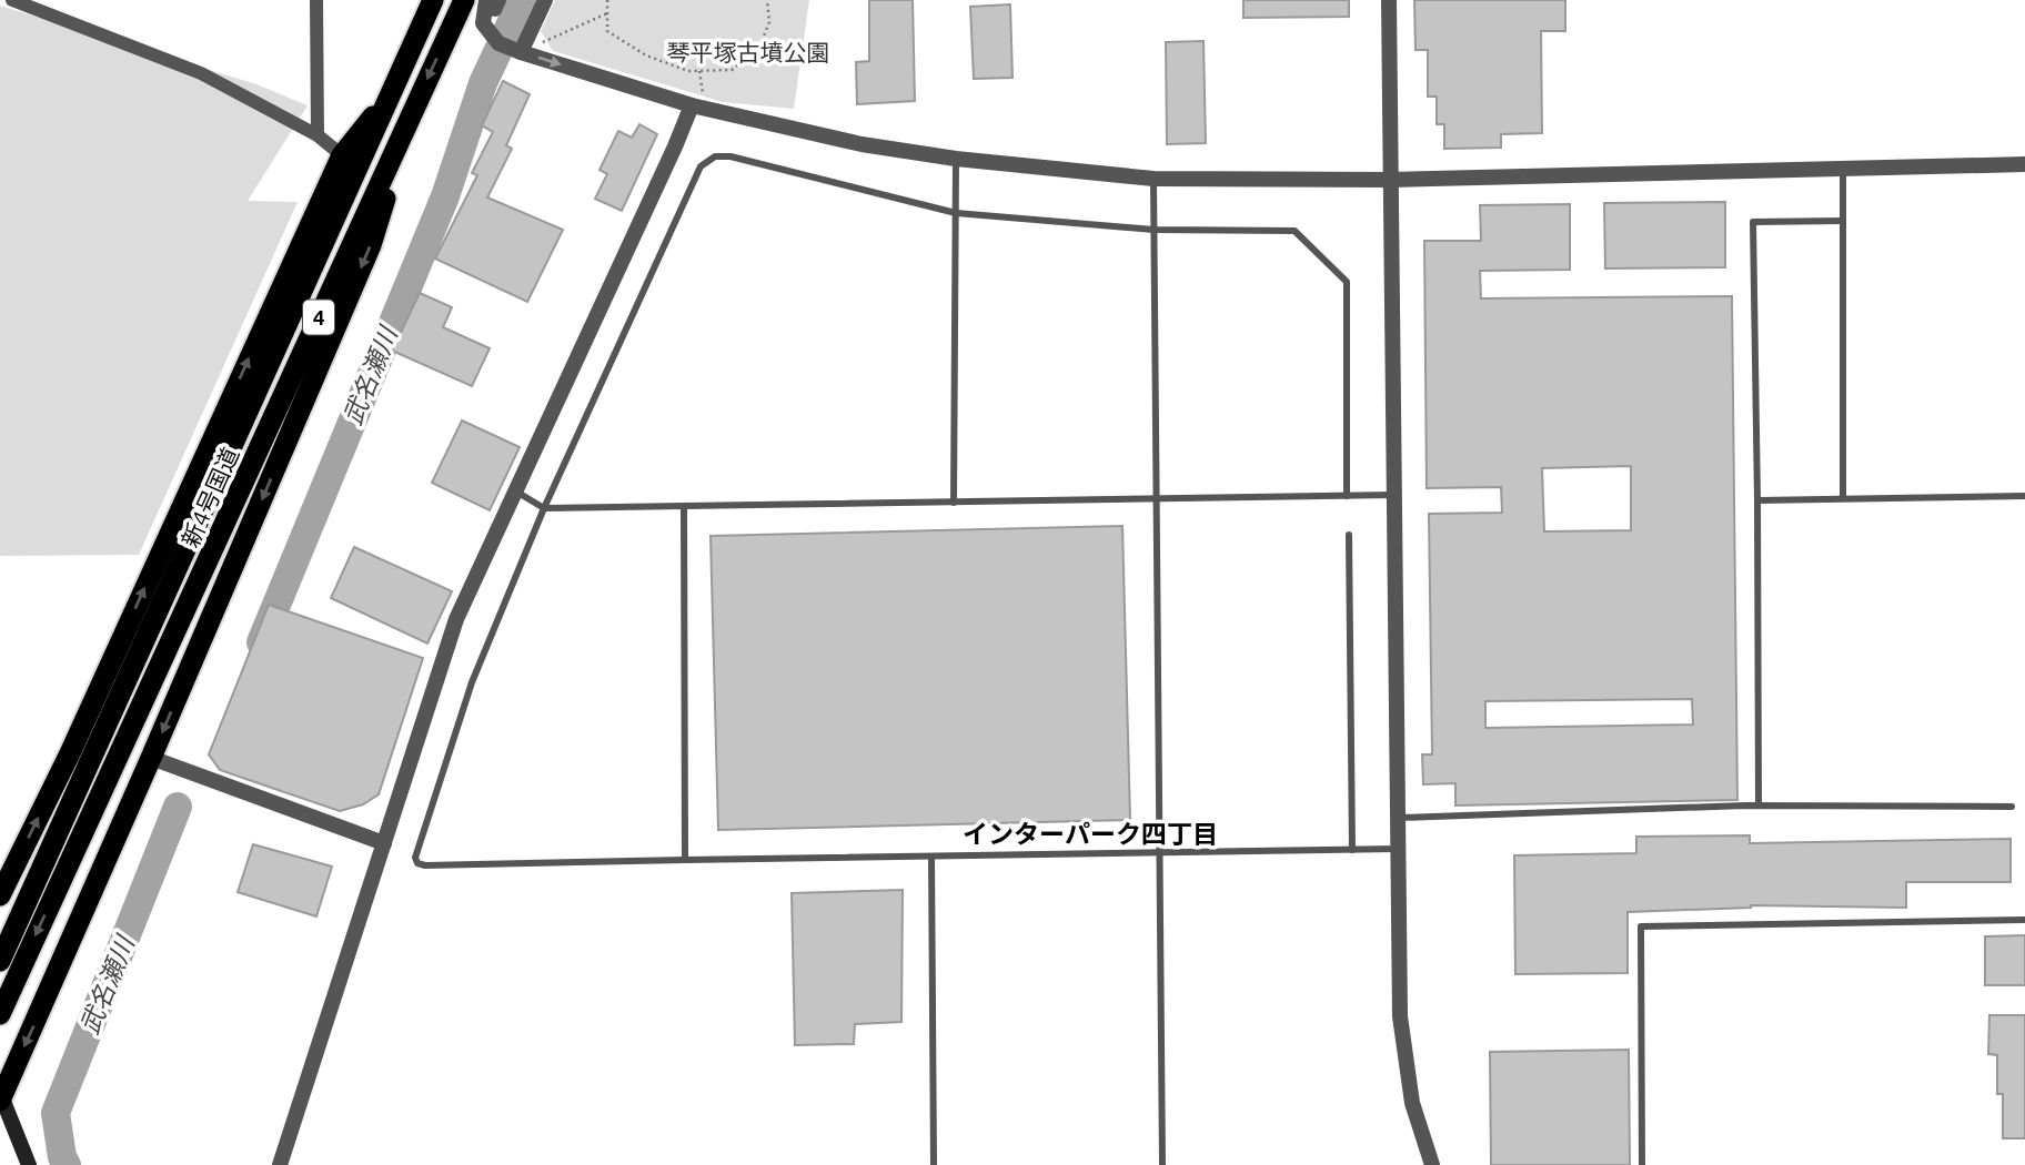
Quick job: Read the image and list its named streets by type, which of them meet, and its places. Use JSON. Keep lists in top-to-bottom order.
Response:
{
  "streets": {
    "highway": ["4", "新4号国道"]
  },
  "districts": ["インターパーク四丁目"],
  "water": ["武名瀬川"],
  "parks": ["琴平塚古墳公園"]
}
